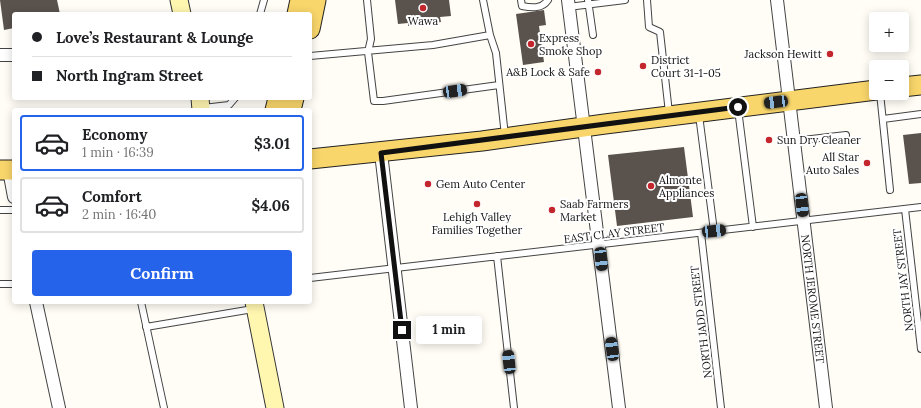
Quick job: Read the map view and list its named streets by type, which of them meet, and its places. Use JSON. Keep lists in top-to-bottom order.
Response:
{
  "streets": {
    "street": ["NORTH JEROME STREET"],
    "lane": ["EAST CLAY STREET", "NORTH JAY STREET", "NORTH JADD STREET"]
  },
  "crossings": [
    ["EAST CLAY STREET", "NORTH JAY STREET"],
    ["EAST CLAY STREET", "NORTH JEROME STREET"],
    ["EAST CLAY STREET", "NORTH JADD STREET"]
  ],
  "places": [
    "Wawa",
    "Express Smoke Shop",
    "Jackson Hewitt",
    "District Court 31-1-05",
    "A&B Lock & Safe",
    "Sun Dry Cleaner",
    "All Star Auto Sales",
    "Gem Auto Center",
    "Almonte Appliances",
    "Lehigh Valley Families Together",
    "Saab Farmers Market"
  ],
  "page": {
    "map_buttons": ["+", "−"],
    "banner": ["Love’s Restaurant & Lounge", "North Ingram Street"],
    "list": [
      {
        "name": "Economy",
        "note": "1 min · 16:39",
        "value": "$3.01"
      },
      {
        "name": "Comfort",
        "note": "2 min · 16:40",
        "value": "$4.06"
      }
    ],
    "buttons": "Confirm",
    "bubble": "1 min"
  }
}
